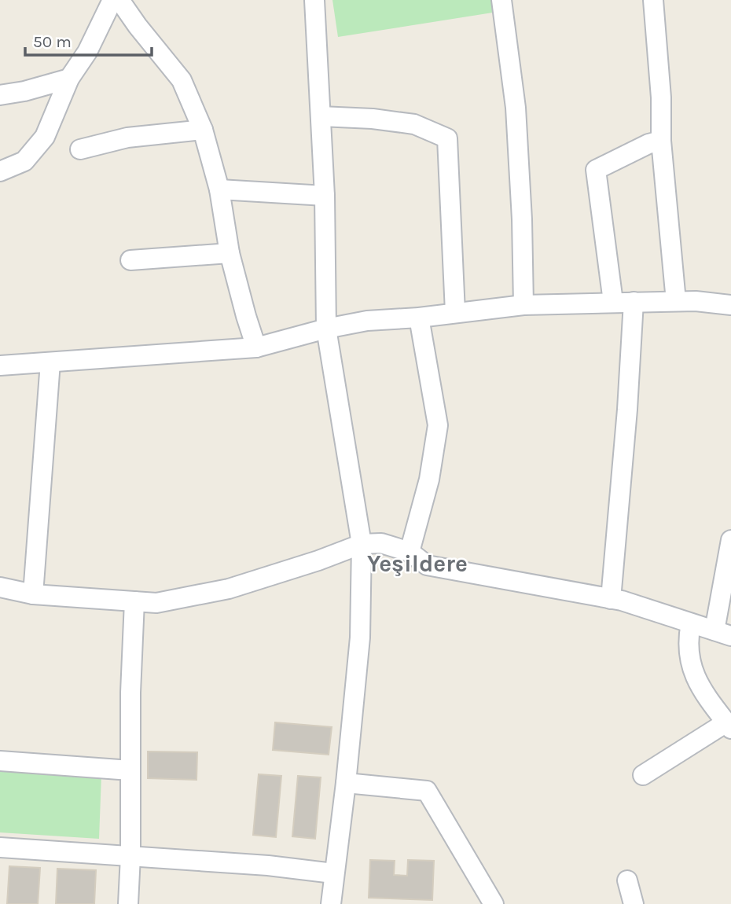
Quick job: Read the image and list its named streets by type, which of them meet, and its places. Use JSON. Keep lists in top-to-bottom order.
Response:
{
  "districts": ["Yeşildere"],
  "scale_bar": "50 m"
}
